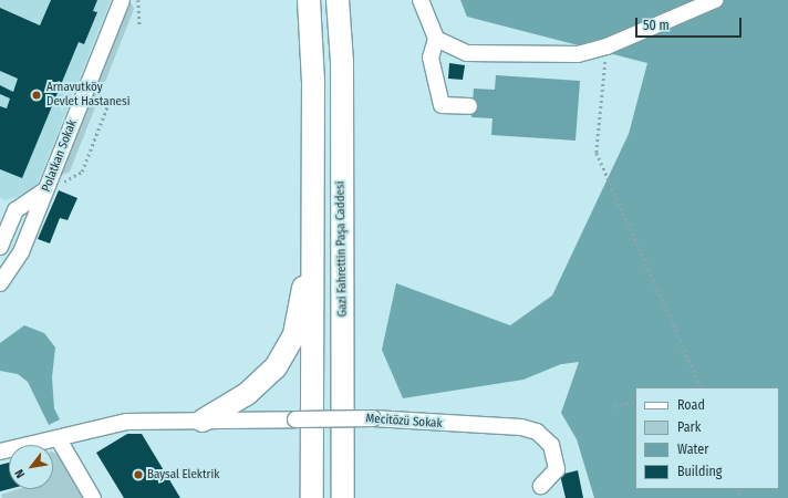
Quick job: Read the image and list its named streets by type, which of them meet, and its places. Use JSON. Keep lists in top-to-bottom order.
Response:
{
  "streets": {
    "highway": ["Gazi Fahrettin Paşa Caddesi"],
    "street": ["Polatkan Sokak", "Mecitözü Sokak"]
  },
  "places": ["Arnavutköy Devlet Hastanesi", "Baysal Elektrik"],
  "legend": [
    "Road",
    "Park",
    "Water",
    "Building"
  ],
  "scale_bar": "50 m",
  "north": "bottom left"
}
